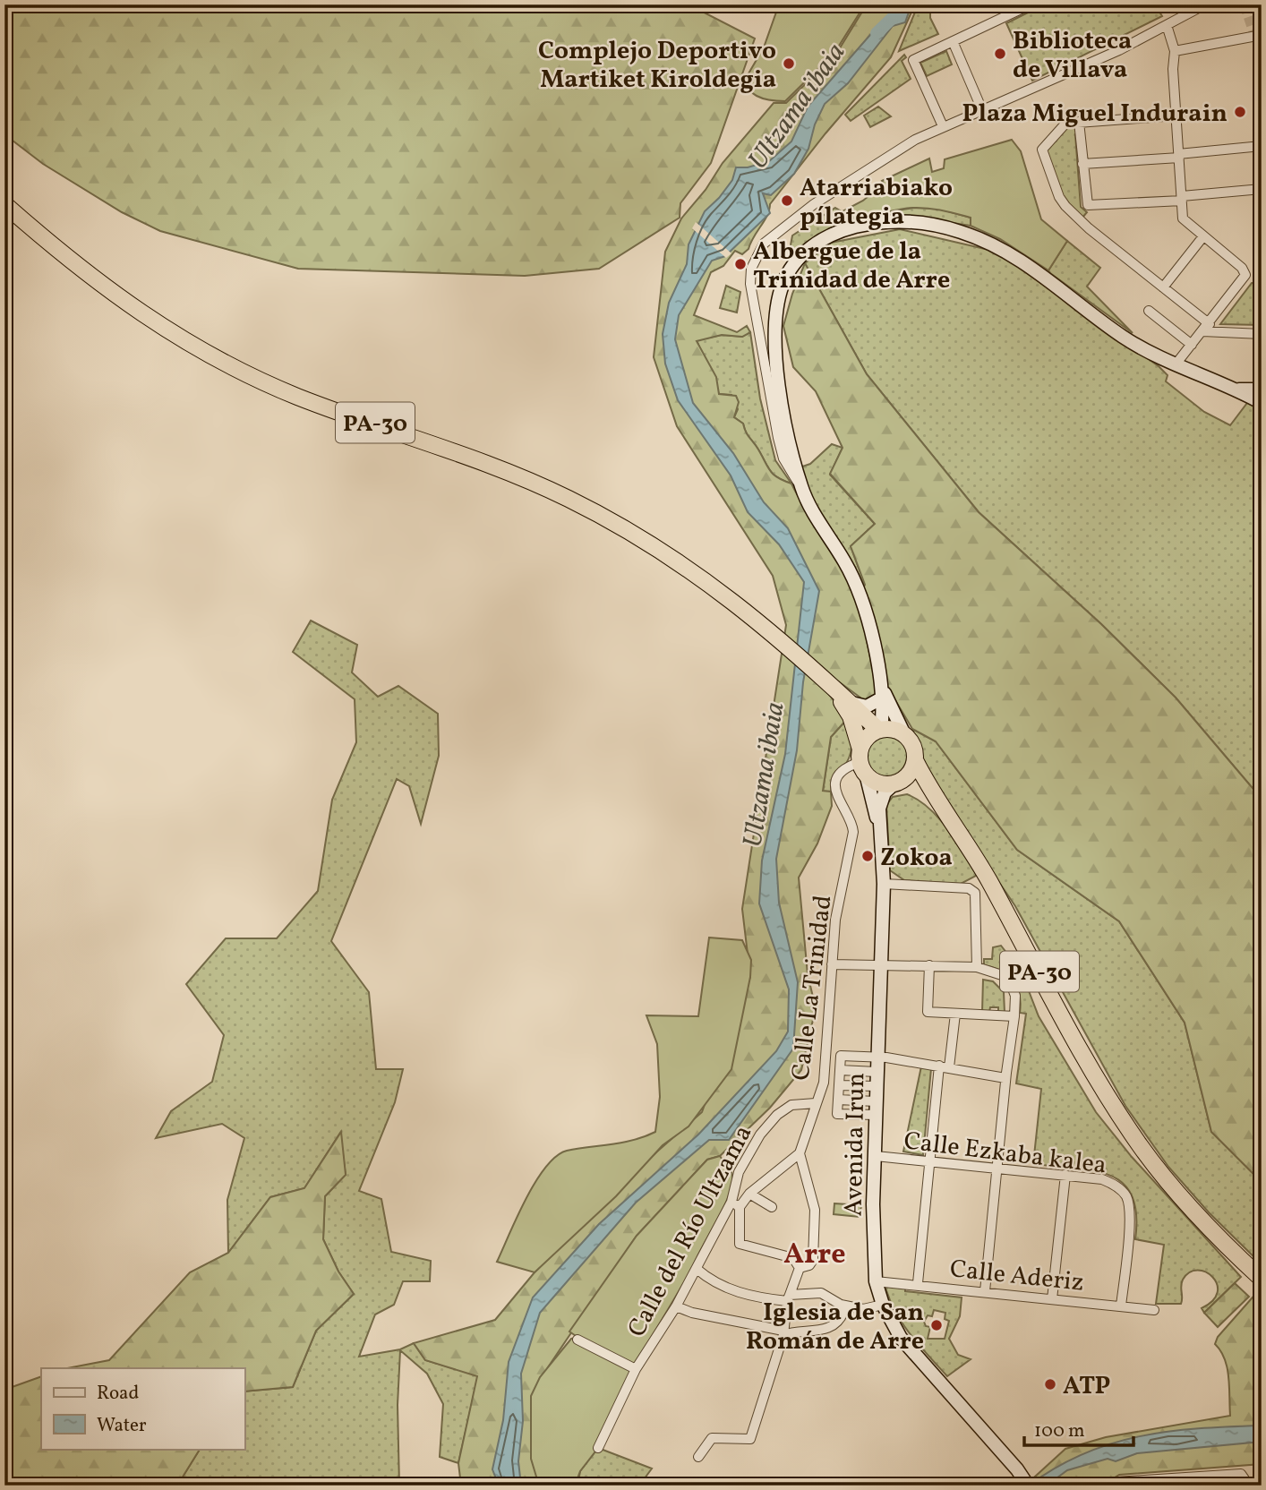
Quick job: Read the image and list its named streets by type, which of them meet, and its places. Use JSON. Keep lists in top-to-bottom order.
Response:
{
  "streets": {
    "highway": ["PA-30"],
    "main road": ["Avenida Irun"],
    "street": [
      "Calle La Trinidad",
      "Calle Ezkaba kalea",
      "Calle del Río Ultzama",
      "Calle Aderiz"
    ]
  },
  "crossings": [
    ["PA-30", "Calle La Trinidad"],
    ["Calle La Trinidad", "Calle del Río Ultzama"],
    ["Avenida Irun", "Calle Ezkaba kalea"],
    ["Avenida Irun", "Calle Aderiz"],
    ["Calle Ezkaba kalea", "Calle Aderiz"]
  ],
  "districts": ["Arre"],
  "water": ["Ultzama ibaia"],
  "places": [
    "Biblioteca de Villava",
    "Complejo Deportivo Martiket Kiroldegia",
    "Plaza Miguel Indurain",
    "Atarriabiako pílategia",
    "Albergue de la Trinidad de Arre",
    "Zokoa",
    "Iglesia de San Román de Arre",
    "ATP"
  ],
  "legend": ["Road", "Water"],
  "scale_bar": "100 m"
}
